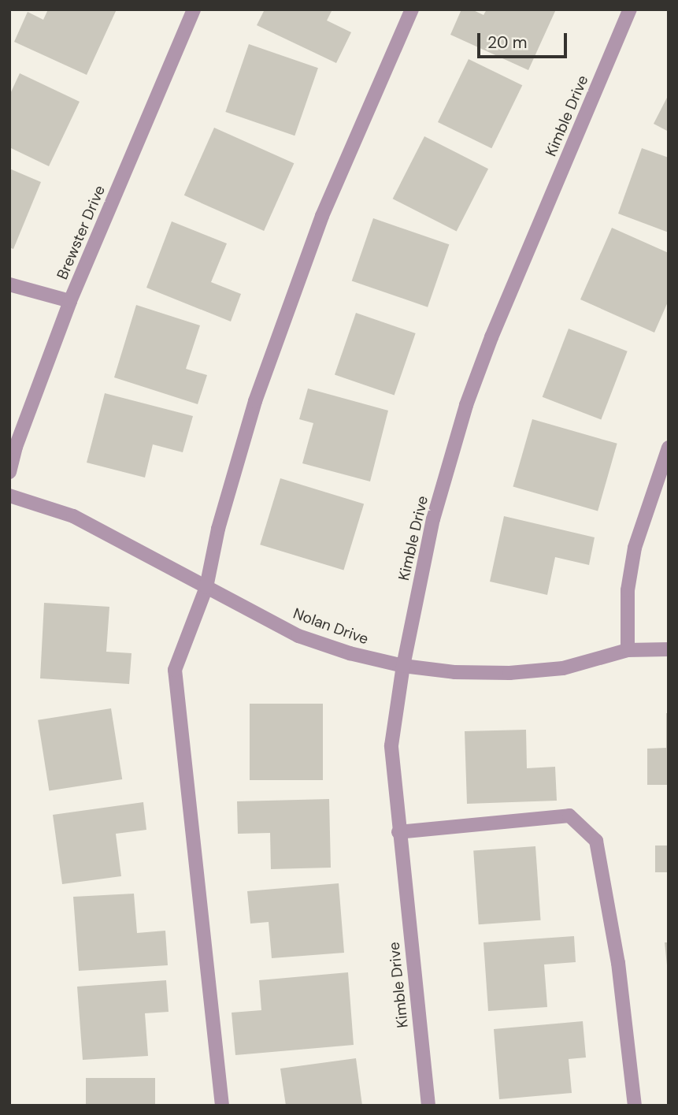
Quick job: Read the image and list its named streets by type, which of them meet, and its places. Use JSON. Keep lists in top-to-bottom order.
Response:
{
  "streets": {
    "street": ["Kimble Drive", "Brewster Drive", "Nolan Drive"]
  },
  "crossings": [
    ["Kimble Drive", "Nolan Drive"]
  ],
  "scale_bar": "20 m"
}
